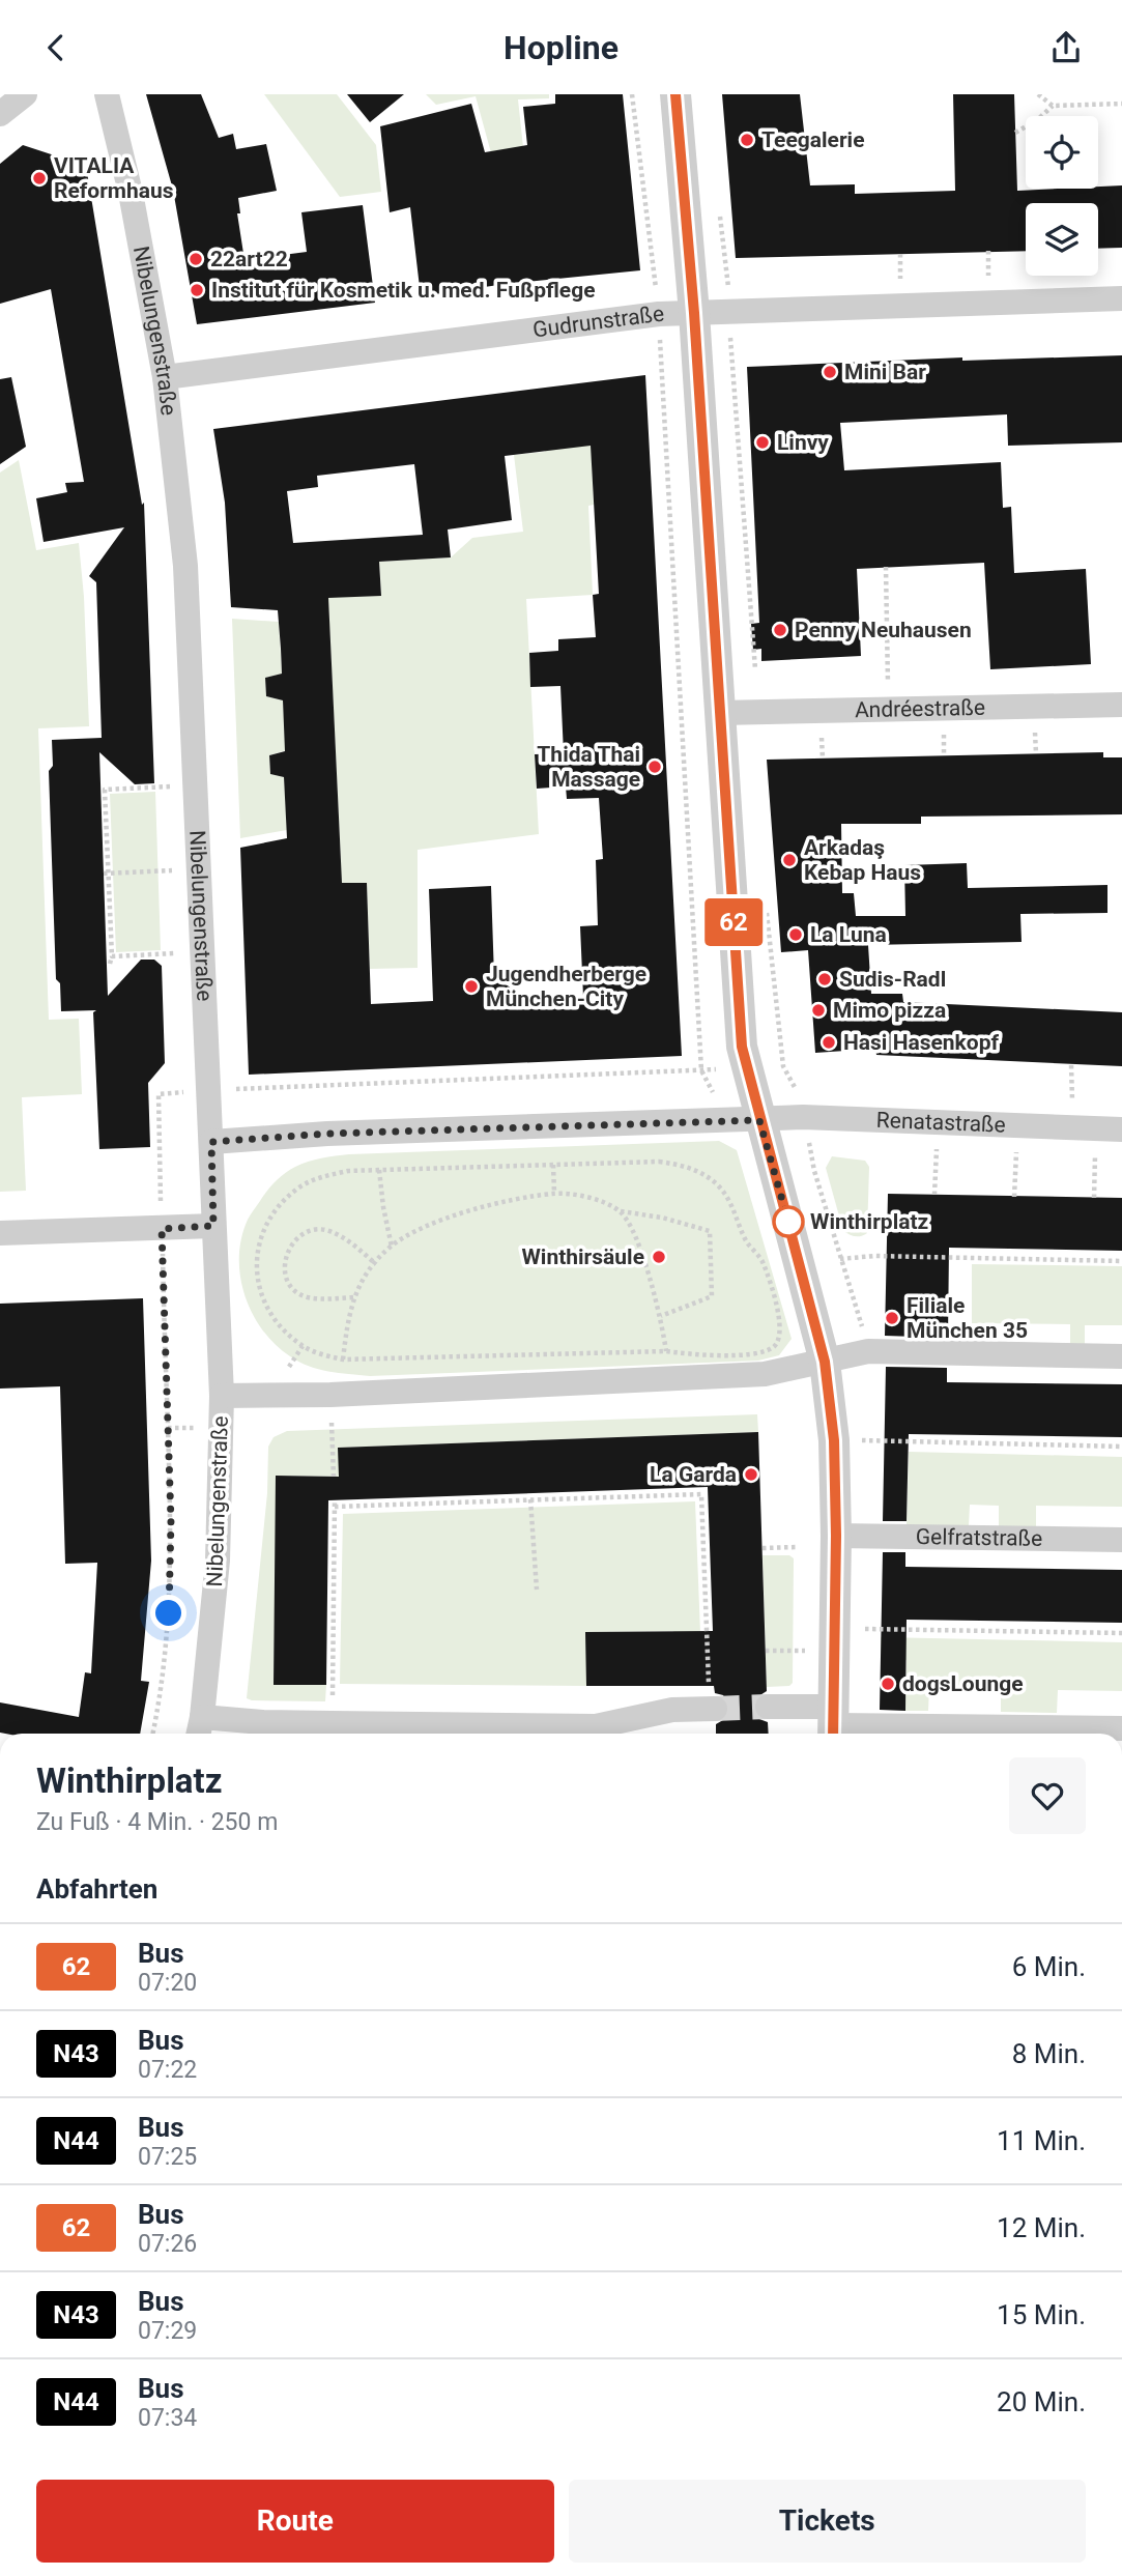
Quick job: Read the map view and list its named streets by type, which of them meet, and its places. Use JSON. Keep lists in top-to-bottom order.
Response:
{
  "streets": {
    "street": [
      "Gudrunstraße",
      "Nibelungenstraße",
      "Andréestraße",
      "Renatastraße",
      "Gelfratstraße"
    ]
  },
  "crossings": [
    ["Gudrunstraße", "Nibelungenstraße"]
  ],
  "places": [
    "Teegalerie",
    "VITALIA Reformhaus",
    "22art22",
    "Institut für Kosmetik u. med. Fußpflege",
    "Mini Bar",
    "Linvy",
    "Penny Neuhausen",
    "Thida Thai Massage",
    "Arkadaş Kebap Haus",
    "La Luna",
    "Sudis-Radl",
    "Jugendherberge München-City",
    "Mimo pizza",
    "Hasi Hasenkopf",
    "Winthirplatz",
    "Winthirsäule",
    "Filiale München 35",
    "La Garda",
    "dogsLounge"
  ],
  "lines": ["bus line 62"],
  "page": {
    "header": "Hopline",
    "on_map": "62",
    "heading": [
      ["Winthirplatz", "Zu Fuß · 4 Min. · 250 m"],
      "Abfahrten"
    ],
    "list": [
      {
        "mark": "62",
        "name": "Bus",
        "note": "07:20",
        "value": "6 Min."
      },
      {
        "mark": "N43",
        "name": "Bus",
        "note": "07:22",
        "value": "8 Min."
      },
      {
        "mark": "N44",
        "name": "Bus",
        "note": "07:25",
        "value": "11 Min."
      },
      {
        "mark": "62",
        "name": "Bus",
        "note": "07:26",
        "value": "12 Min."
      },
      {
        "mark": "N43",
        "name": "Bus",
        "note": "07:29",
        "value": "15 Min."
      },
      {
        "mark": "N44",
        "name": "Bus",
        "note": "07:34",
        "value": "20 Min."
      }
    ],
    "buttons": ["Route", "Tickets"]
  }
}
